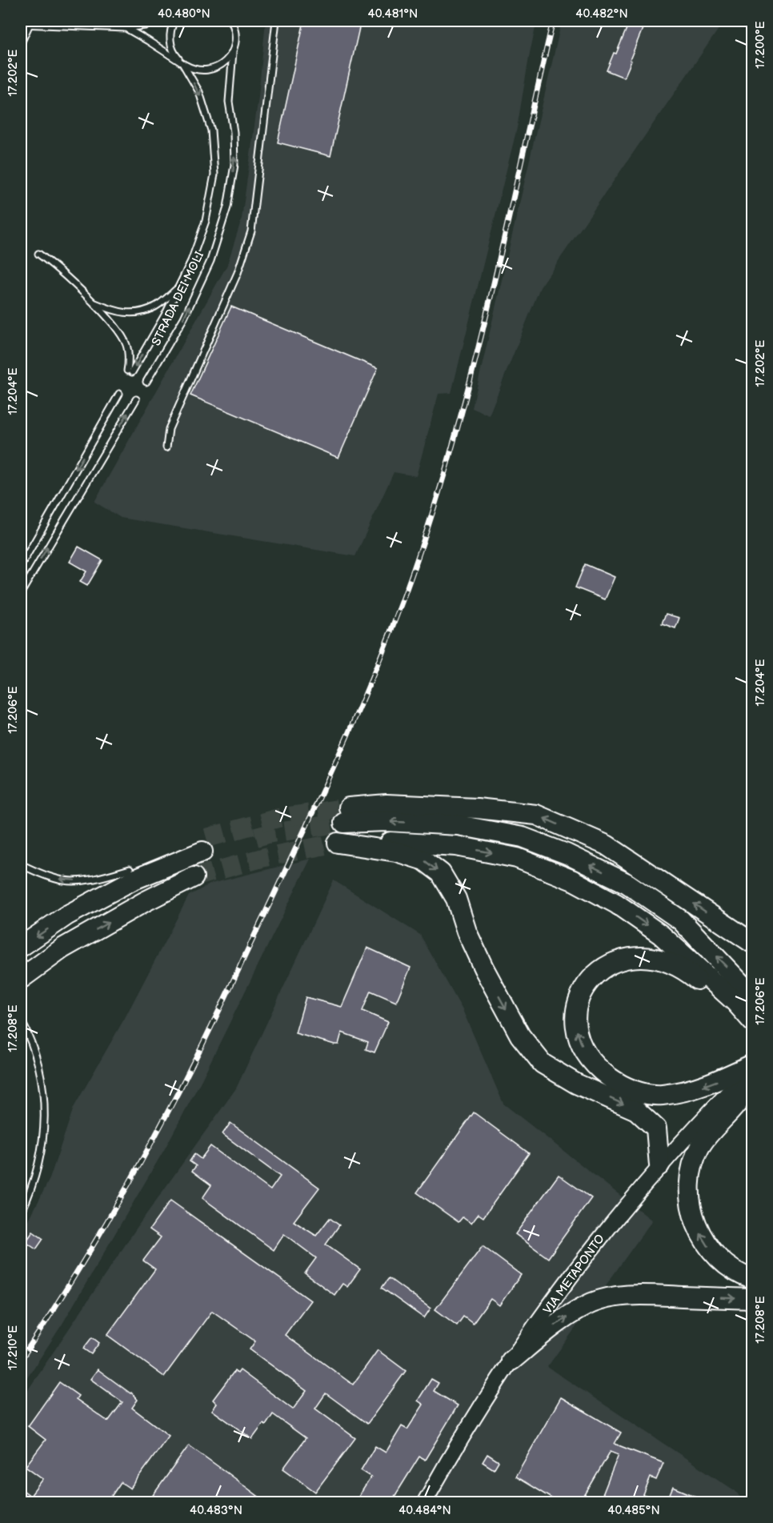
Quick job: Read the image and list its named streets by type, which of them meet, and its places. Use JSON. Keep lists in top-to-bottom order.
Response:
{
  "streets": {
    "main road": ["VIA METAPONTO"],
    "lane": ["STRADA DEI MOLI"]
  },
  "coordinates": [
    "40.480°N",
    "40.481°N",
    "40.482°N",
    "17.200°E",
    "17.202°E",
    "17.204°E",
    "17.206°E",
    "17.208°E",
    "17.210°E",
    "40.483°N",
    "40.484°N",
    "40.485°N"
  ]
}
